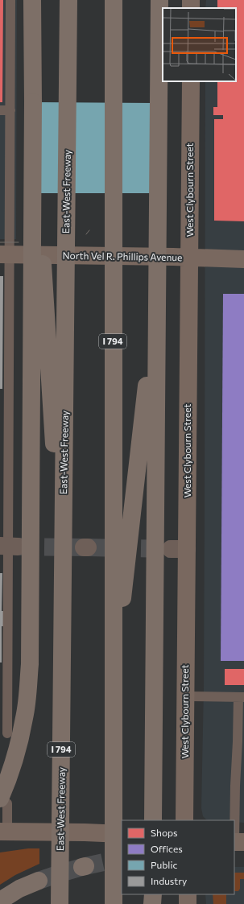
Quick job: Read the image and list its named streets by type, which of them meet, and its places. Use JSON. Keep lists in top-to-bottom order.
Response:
{
  "streets": {
    "highway": ["East-West Freeway", "I 794"],
    "main road": ["West Clybourn Street", "North Vel R. Phillips Avenue"]
  },
  "crossings": [
    ["West Clybourn Street", "North Vel R. Phillips Avenue"]
  ],
  "legend": [
    "Shops",
    "Offices",
    "Public",
    "Industry"
  ]
}
